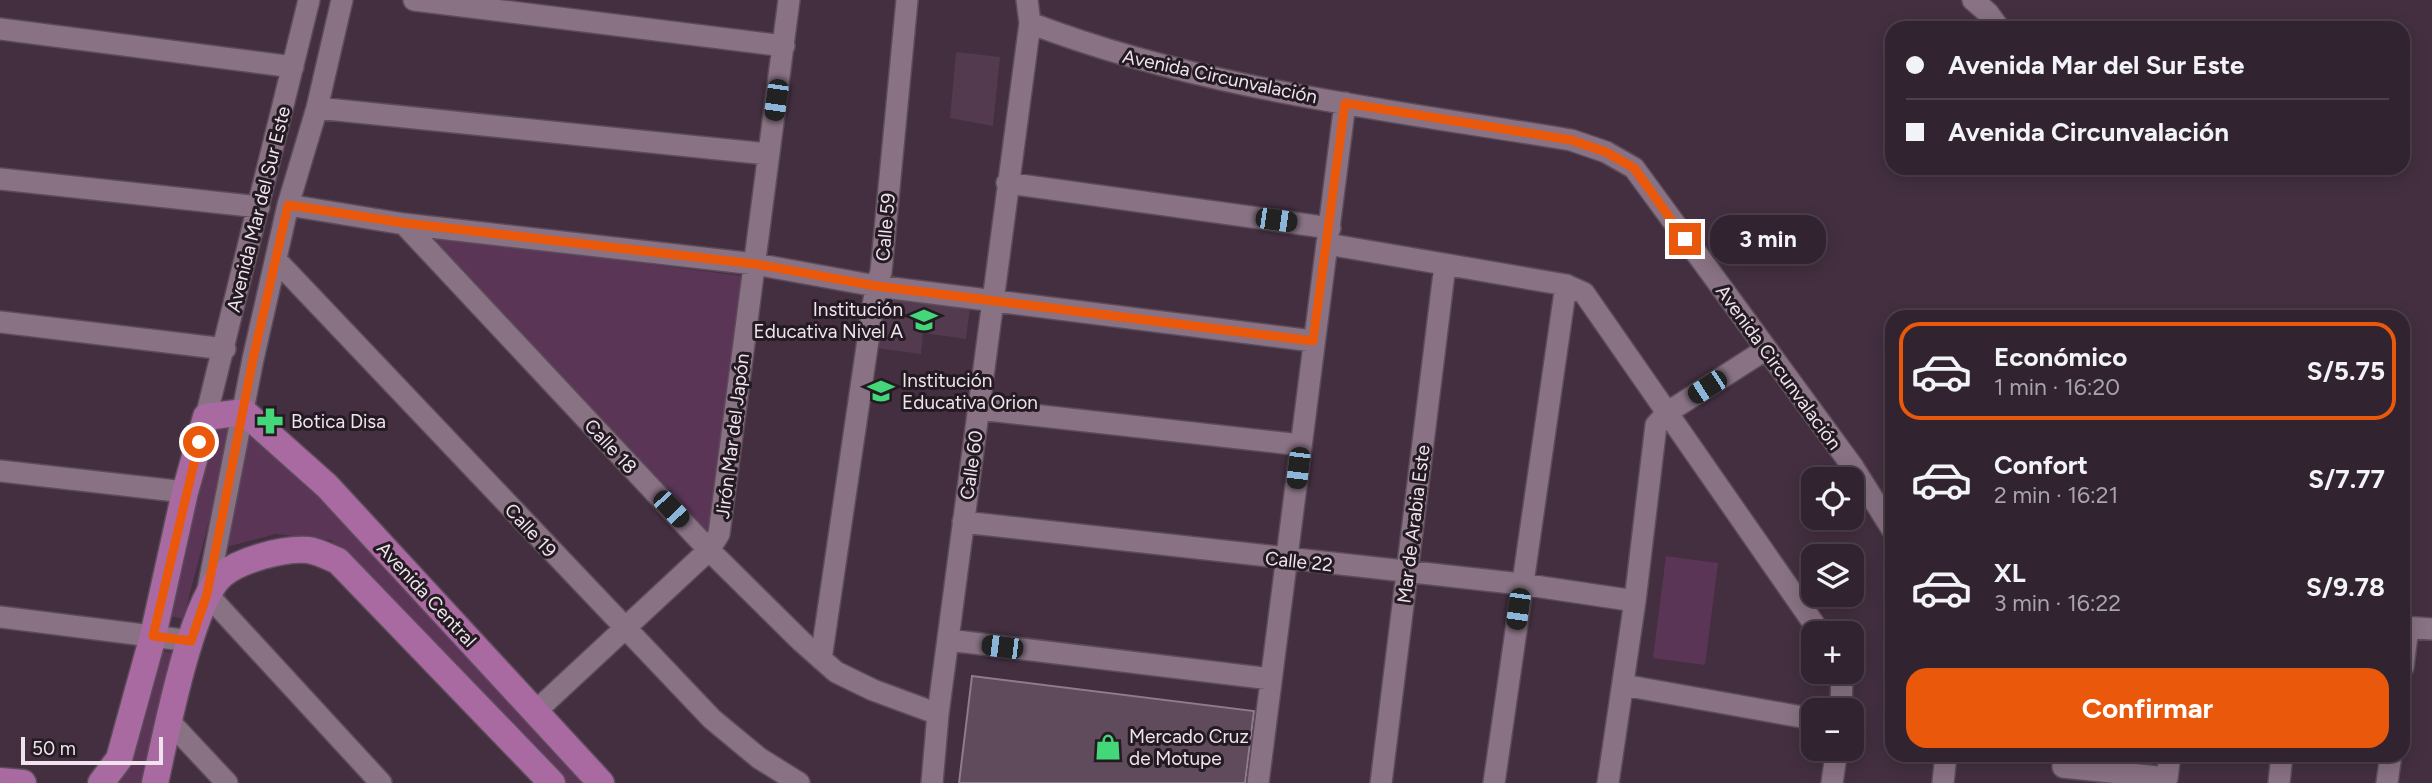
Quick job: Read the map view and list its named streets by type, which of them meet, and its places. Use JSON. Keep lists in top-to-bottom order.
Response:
{
  "streets": {
    "main road": ["Avenida Mar del Sur Este", "Avenida Central"],
    "street": [
      "Avenida Circunvalación",
      "Calle 59",
      "Jirón Mar del Japón",
      "Calle 18",
      "Calle 60",
      "Mar de Arabia Este",
      "Calle 19",
      "Calle 22"
    ]
  },
  "crossings": [
    ["Avenida Circunvalación", "Calle 60"],
    ["Avenida Mar del Sur Este", "Calle 19"],
    ["Avenida Mar del Sur Este", "Avenida Central"],
    ["Calle 59", "Calle 18"],
    ["Jirón Mar del Japón", "Calle 18"],
    ["Jirón Mar del Japón", "Calle 19"],
    ["Jirón Mar del Japón", "Avenida Central"],
    ["Calle 18", "Calle 60"],
    ["Calle 60", "Calle 22"],
    ["Mar de Arabia Este", "Calle 22"]
  ],
  "places": {
    "school or university": ["Institución Educativa Nivel A", "Institución Educativa Orion"],
    "pharmacy": ["Botica Disa"],
    "shop": ["Mercado Cruz de Motupe"]
  },
  "scale_bar": "50 m",
  "page": {
    "banner": ["Avenida Mar del Sur Este", "Avenida Circunvalación"],
    "bubble": "3 min",
    "list": [
      {
        "name": "Económico",
        "note": "1 min · 16:20",
        "value": "S/5.75"
      },
      {
        "name": "Confort",
        "note": "2 min · 16:21",
        "value": "S/7.77"
      },
      {
        "name": "XL",
        "note": "3 min · 16:22",
        "value": "S/9.78"
      }
    ],
    "map_buttons": ["+", "−"],
    "buttons": "Confirmar",
    "scale": "50 m"
  }
}
